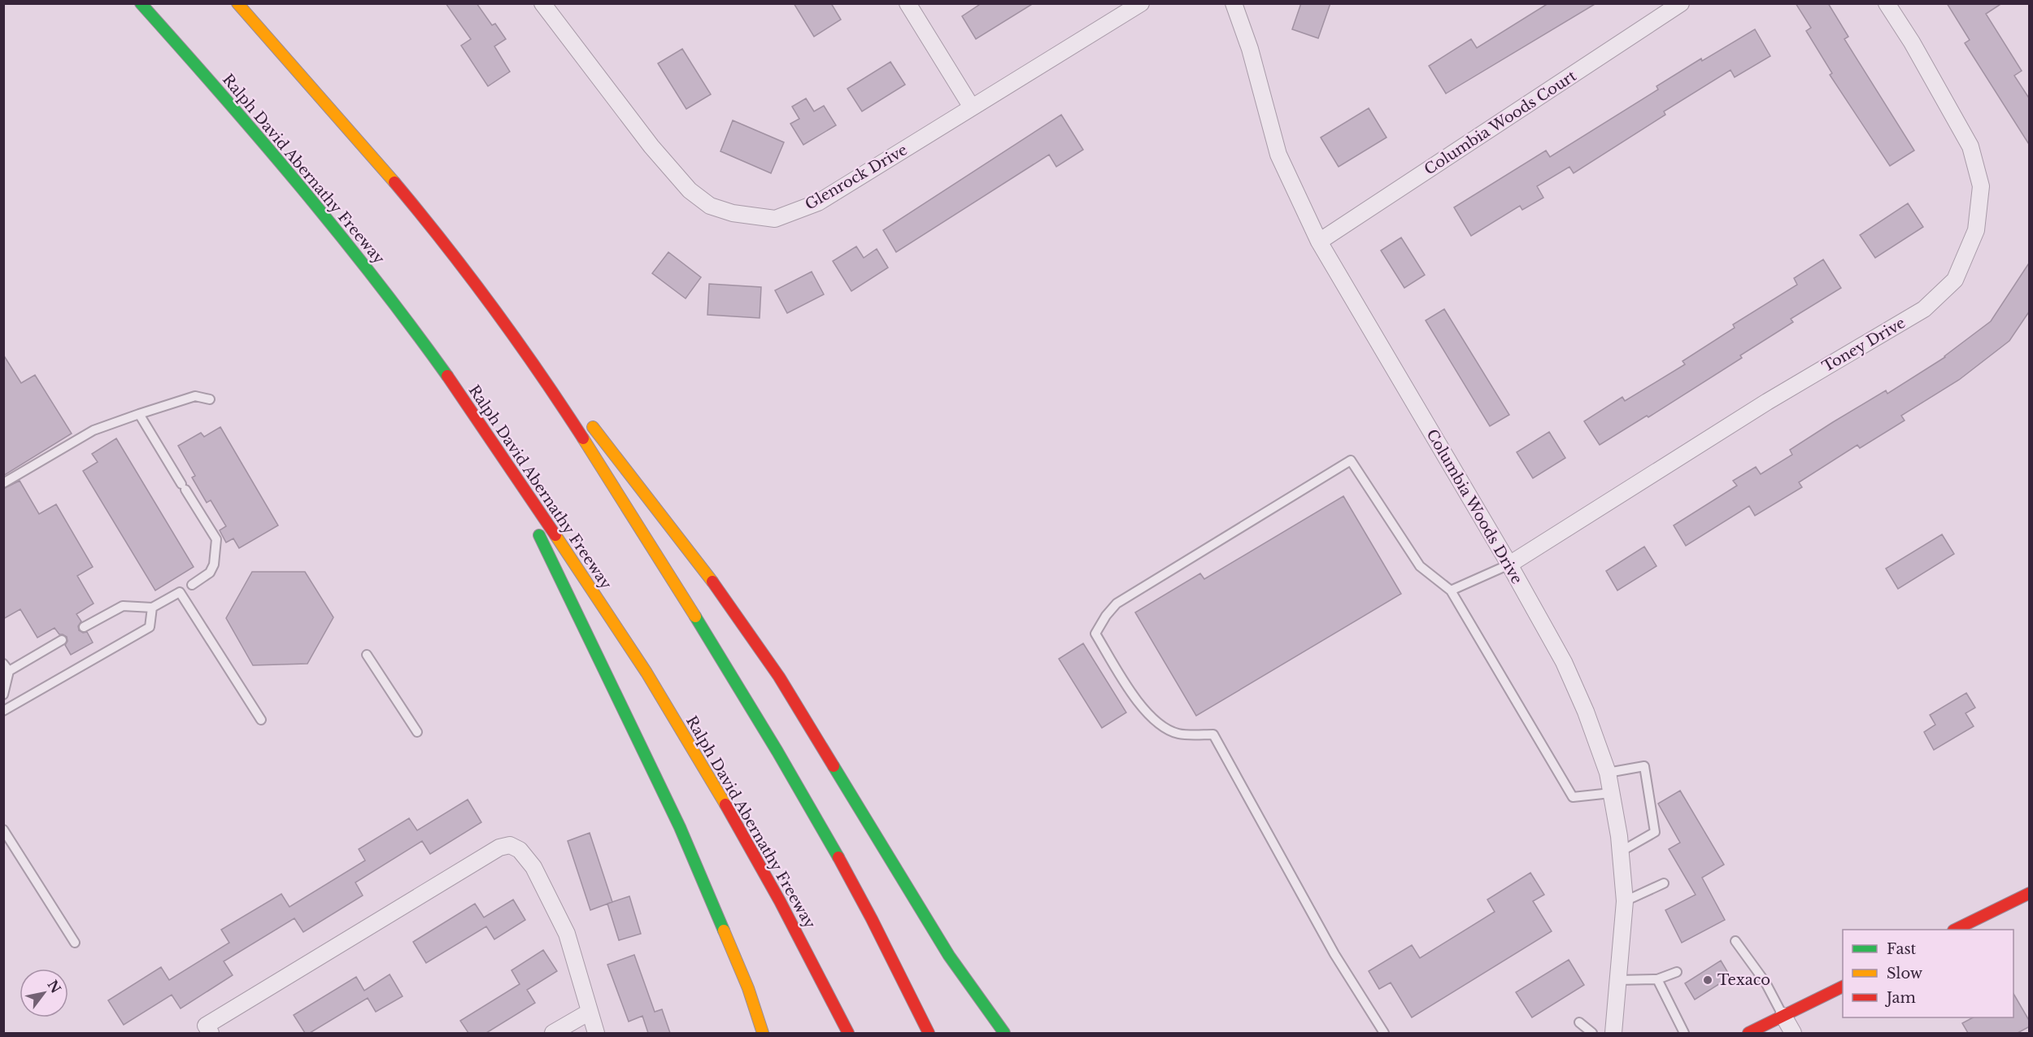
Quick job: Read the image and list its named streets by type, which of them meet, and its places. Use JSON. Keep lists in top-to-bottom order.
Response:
{
  "streets": {
    "main road": ["Ralph David Abernathy Freeway"],
    "street": [
      "Columbia Woods Court",
      "Glenrock Drive",
      "Toney Drive",
      "Columbia Woods Drive"
    ]
  },
  "crossings": [
    ["Columbia Woods Court", "Columbia Woods Drive"],
    ["Toney Drive", "Columbia Woods Drive"]
  ],
  "places": ["Texaco"],
  "legend": ["Fast", "Slow", "Jam"],
  "north": "top right"
}
